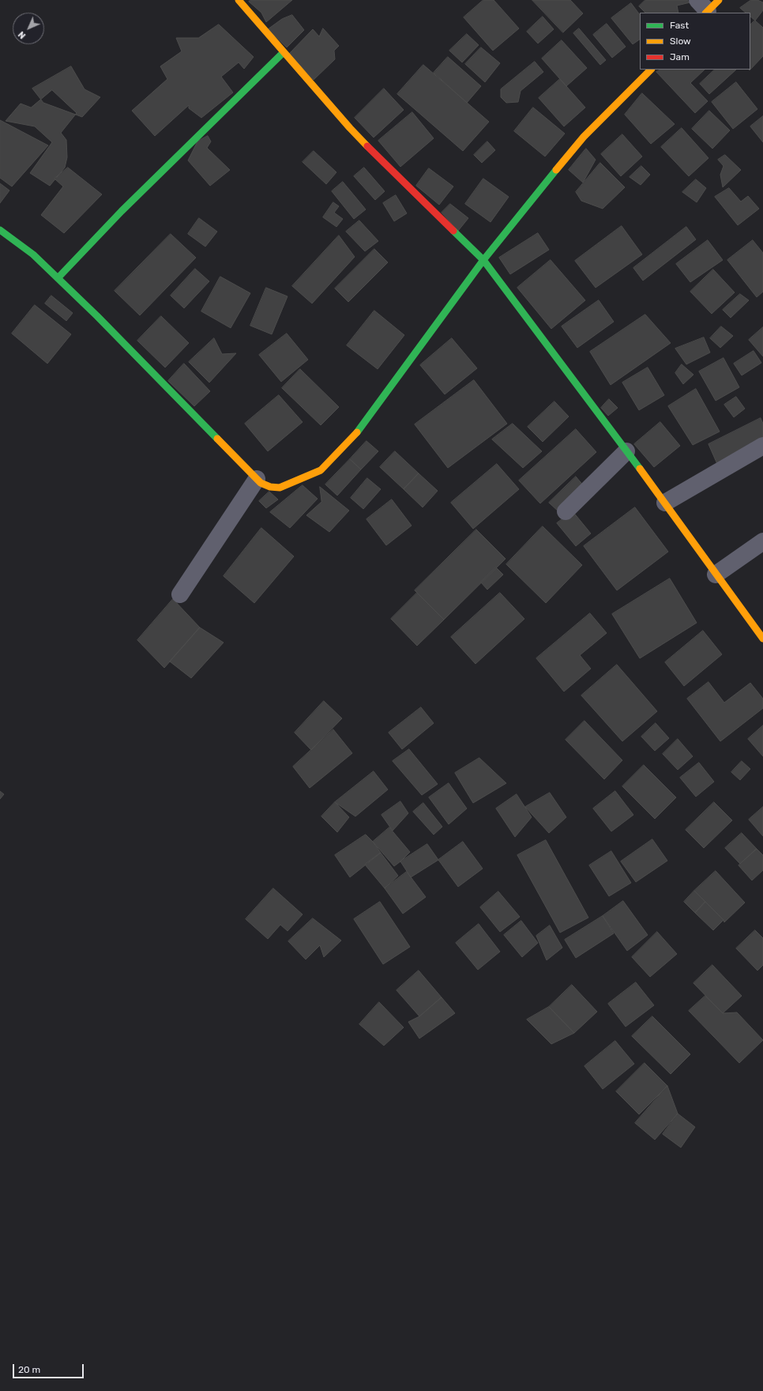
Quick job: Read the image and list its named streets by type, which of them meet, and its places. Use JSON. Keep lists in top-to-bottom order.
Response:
{
  "legend": ["Fast", "Slow", "Jam"],
  "scale_bar": "20 m",
  "north": "bottom left"
}
